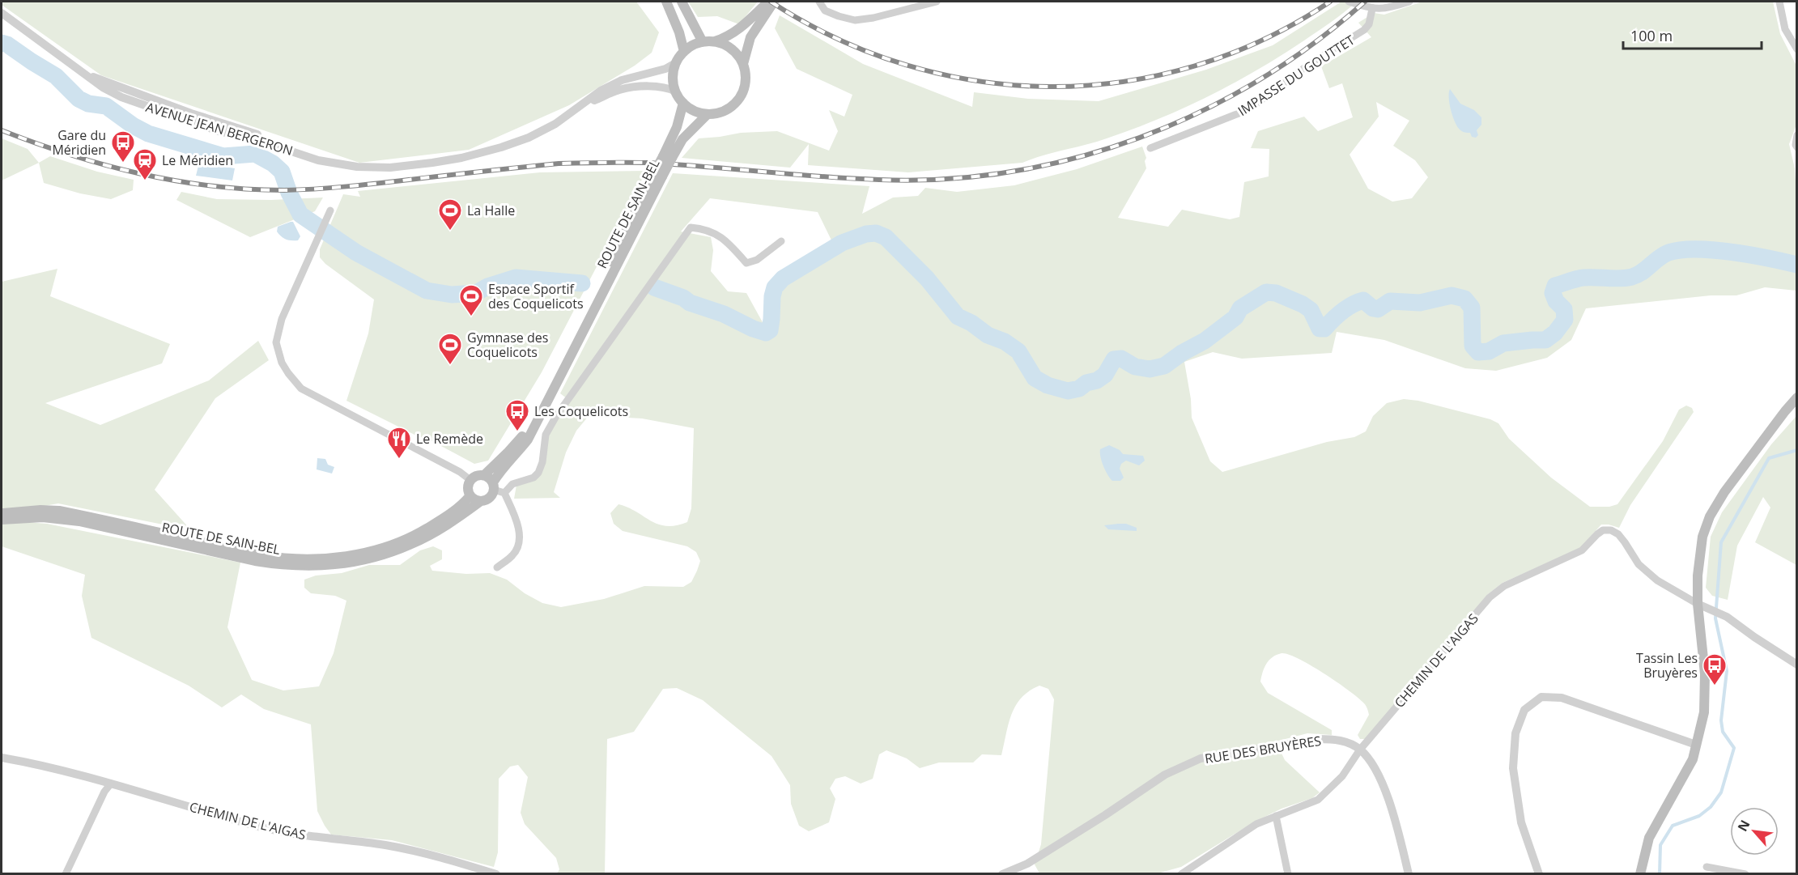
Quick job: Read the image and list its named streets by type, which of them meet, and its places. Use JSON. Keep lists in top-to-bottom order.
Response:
{
  "streets": {
    "main road": ["ROUTE DE SAIN-BEL"],
    "street": [
      "IMPASSE DU GOUTTET",
      "AVENUE JEAN BERGERON",
      "CHEMIN DE L'AIGAS",
      "RUE DES BRUYÈRES"
    ]
  },
  "crossings": [
    ["AVENUE JEAN BERGERON", "ROUTE DE SAIN-BEL"],
    ["CHEMIN DE L'AIGAS", "RUE DES BRUYÈRES"]
  ],
  "places": {
    "bus stop": ["Gare du Méridien", "Les Coquelicots", "Tassin Les Bruyères"],
    "station": ["Le Méridien"],
    "sports": ["La Halle", "Espace Sportif des Coquelicots", "Gymnase des Coquelicots"],
    "restaurant": ["Le Remède"]
  },
  "scale_bar": "100 m",
  "north": "top left"
}
